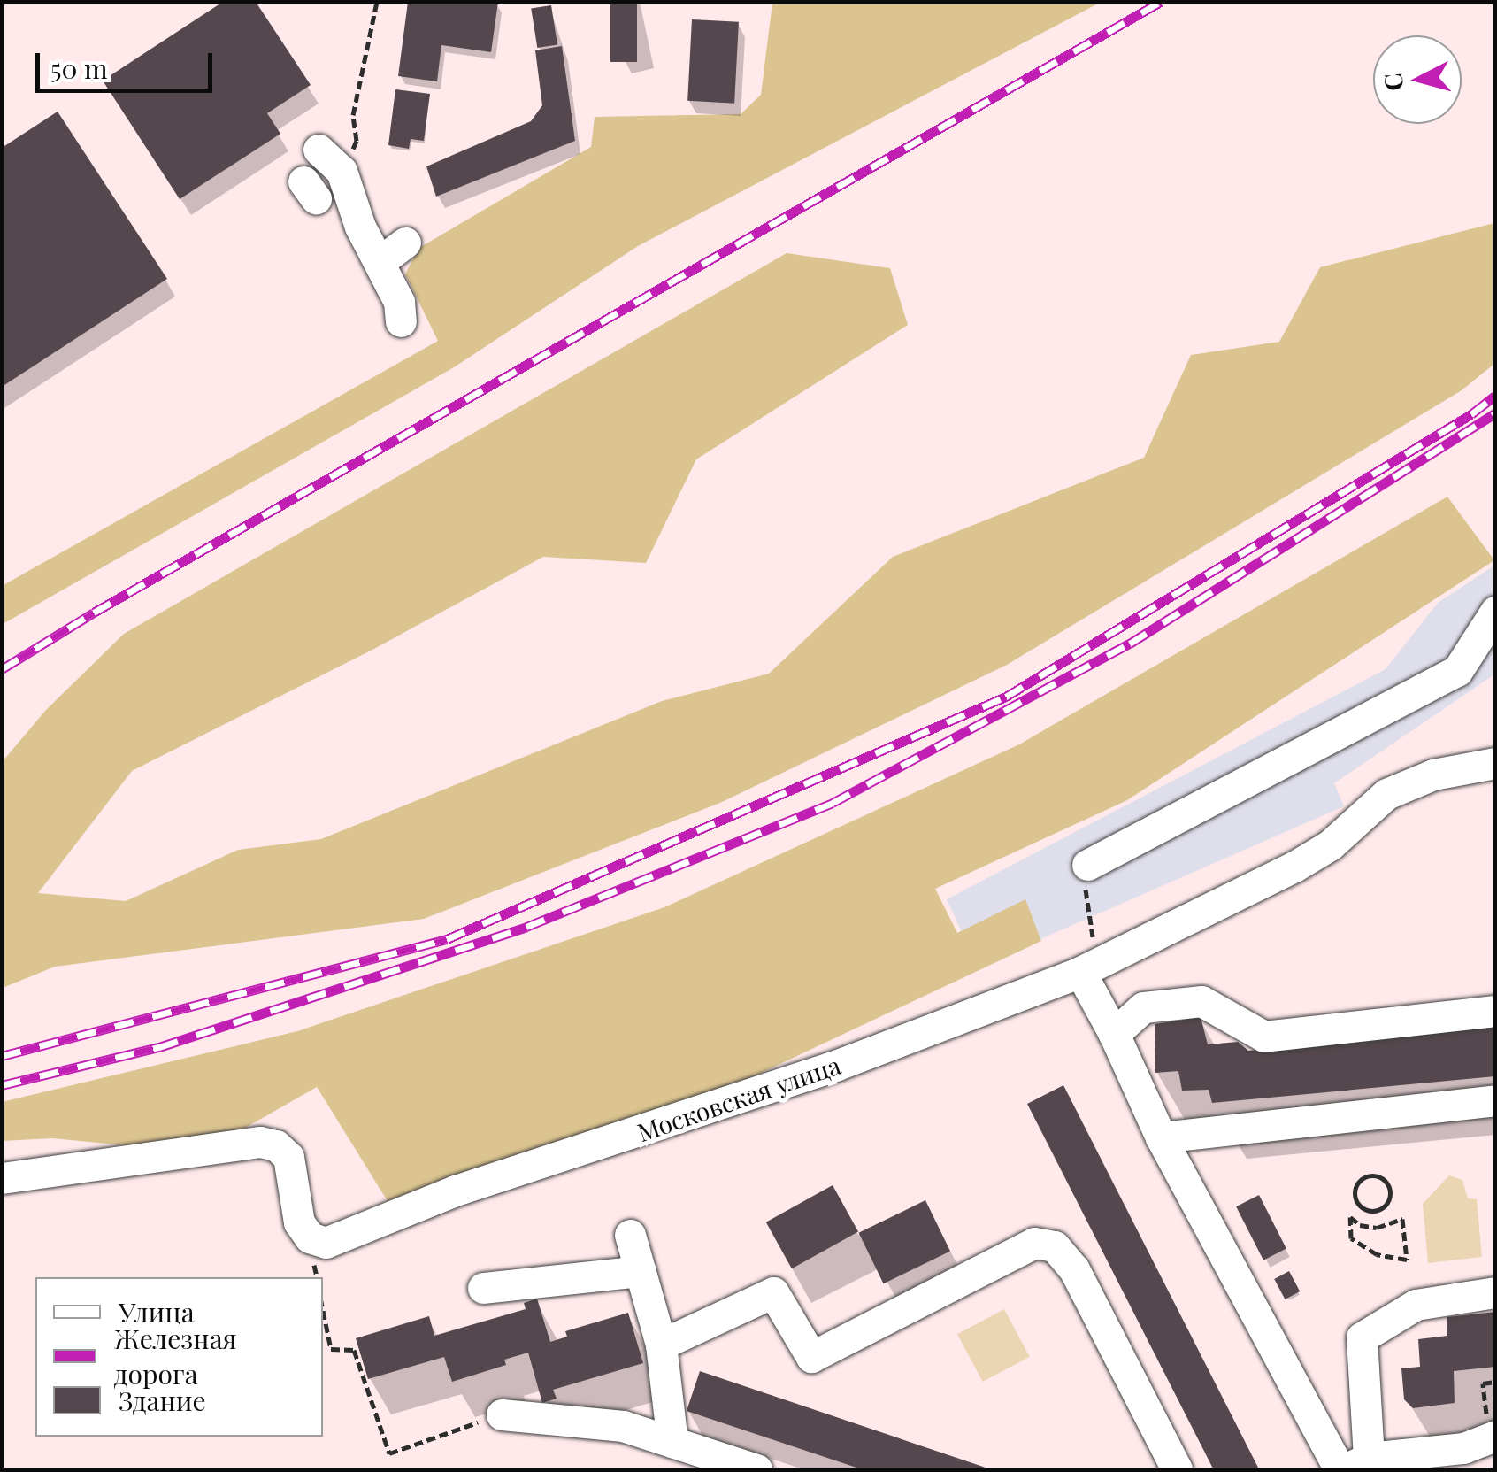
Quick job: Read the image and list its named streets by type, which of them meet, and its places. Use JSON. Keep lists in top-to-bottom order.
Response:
{
  "streets": {
    "street": ["Московская улица"]
  },
  "legend": ["Улица", "Железная дорога", "Здание"],
  "scale_bar": "50 m",
  "north": "left"
}
